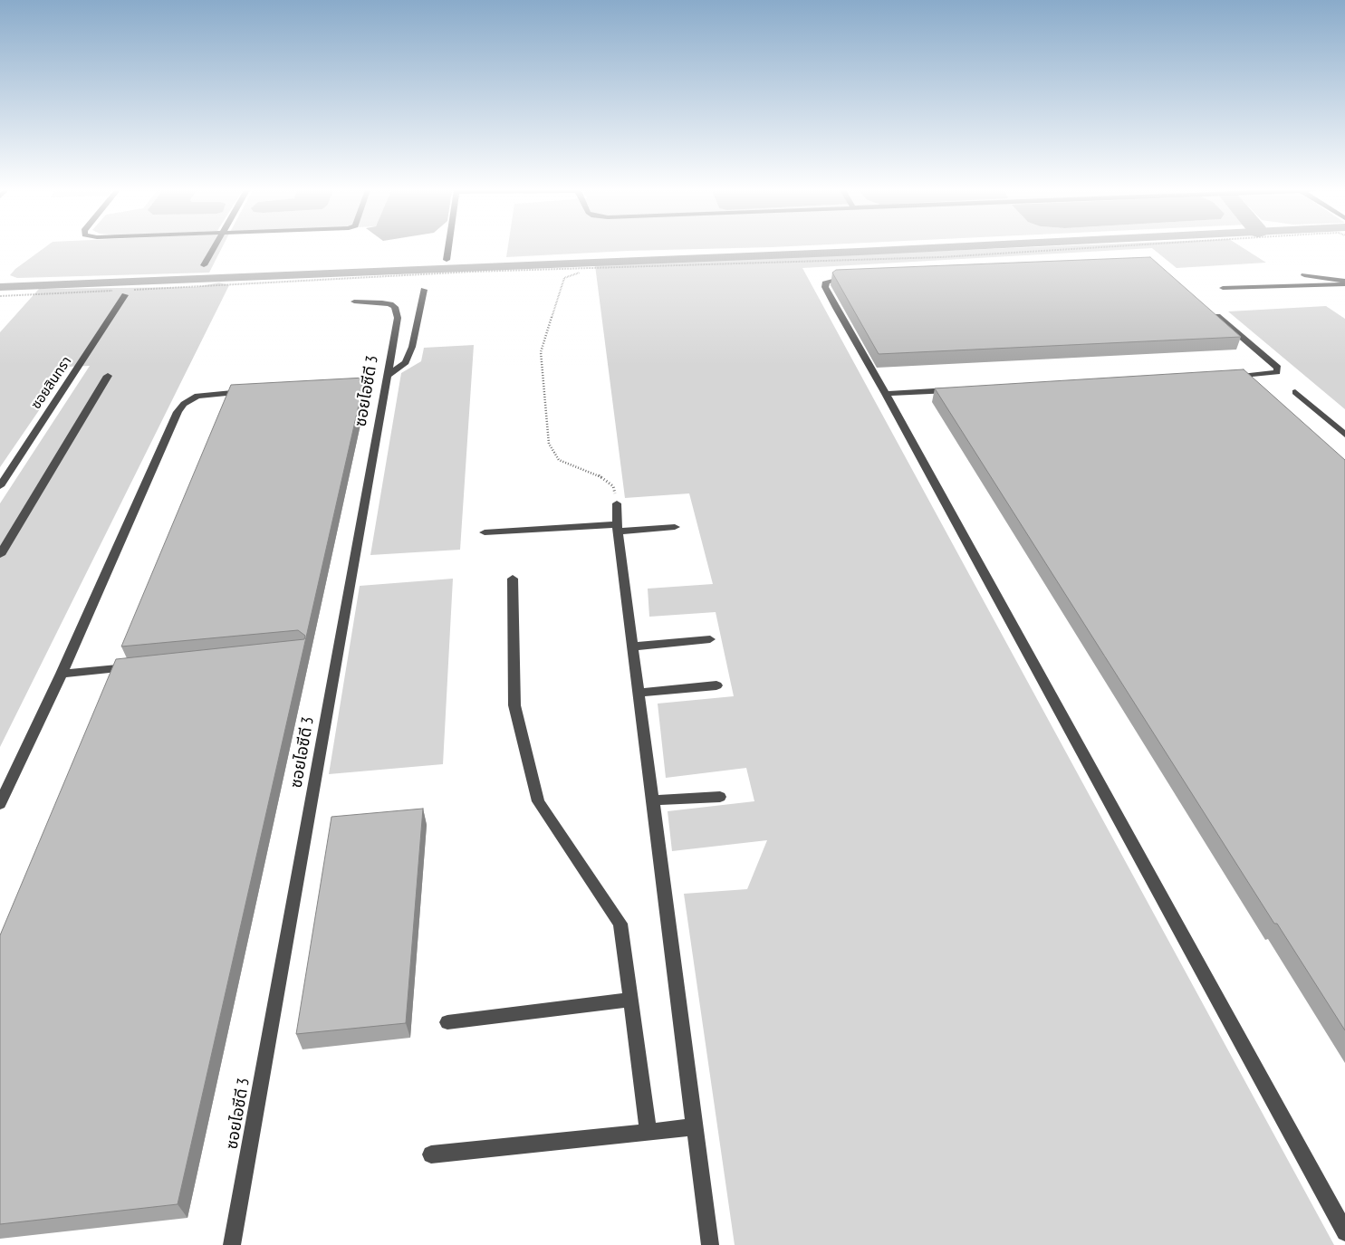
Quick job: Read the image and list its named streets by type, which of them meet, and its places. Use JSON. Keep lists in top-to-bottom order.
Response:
{
  "streets": {
    "street": ["ซอยสินทรา", "ซอยไอซีดี 3"]
  }
}
